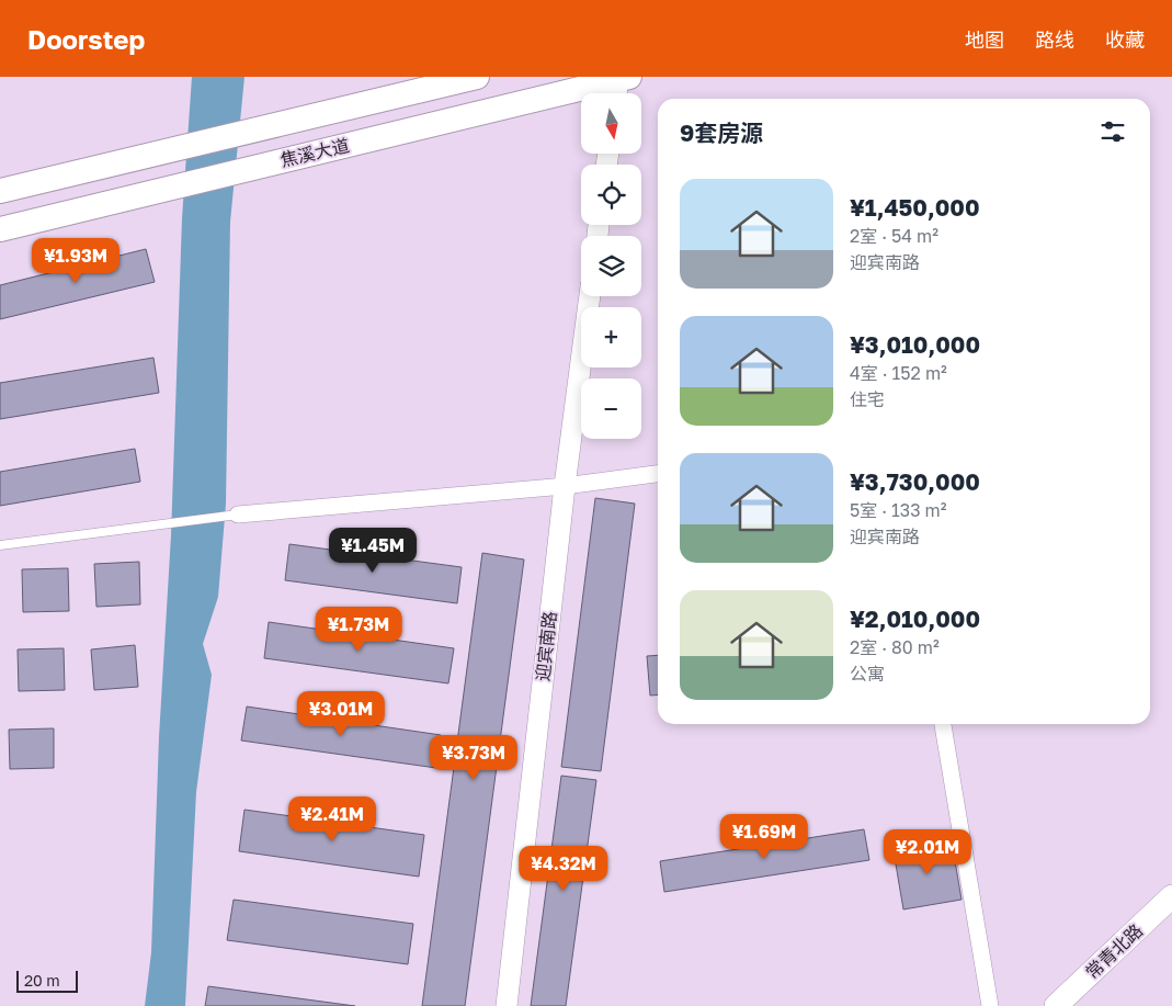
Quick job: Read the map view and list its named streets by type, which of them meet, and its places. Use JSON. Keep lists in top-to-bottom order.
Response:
{
  "streets": {
    "main road": ["焦溪大道", "常青北路"],
    "street": ["迎宾南路"]
  },
  "scale_bar": "20 m",
  "north": "bottom",
  "page": {
    "header": "Doorstep",
    "nav": ["地图", "路线", "收藏"],
    "map_buttons": ["+", "−"],
    "heading": "9套房源",
    "list": [
      {
        "name": "¥1,450,000",
        "note": "2室 · 54 m² · 迎宾南路"
      },
      {
        "name": "¥3,010,000",
        "note": "4室 · 152 m² · 住宅"
      },
      {
        "name": "¥3,730,000",
        "note": "5室 · 133 m² · 迎宾南路"
      },
      {
        "name": "¥2,010,000",
        "note": "2室 · 80 m² · 公寓"
      }
    ],
    "price": [
      "¥1.93M",
      "¥1.45M",
      "¥1.73M",
      "¥3.01M",
      "¥3.73M",
      "¥2.41M",
      "¥1.69M",
      "¥2.01M",
      "¥4.32M"
    ],
    "scale": "20 m"
  }
}
